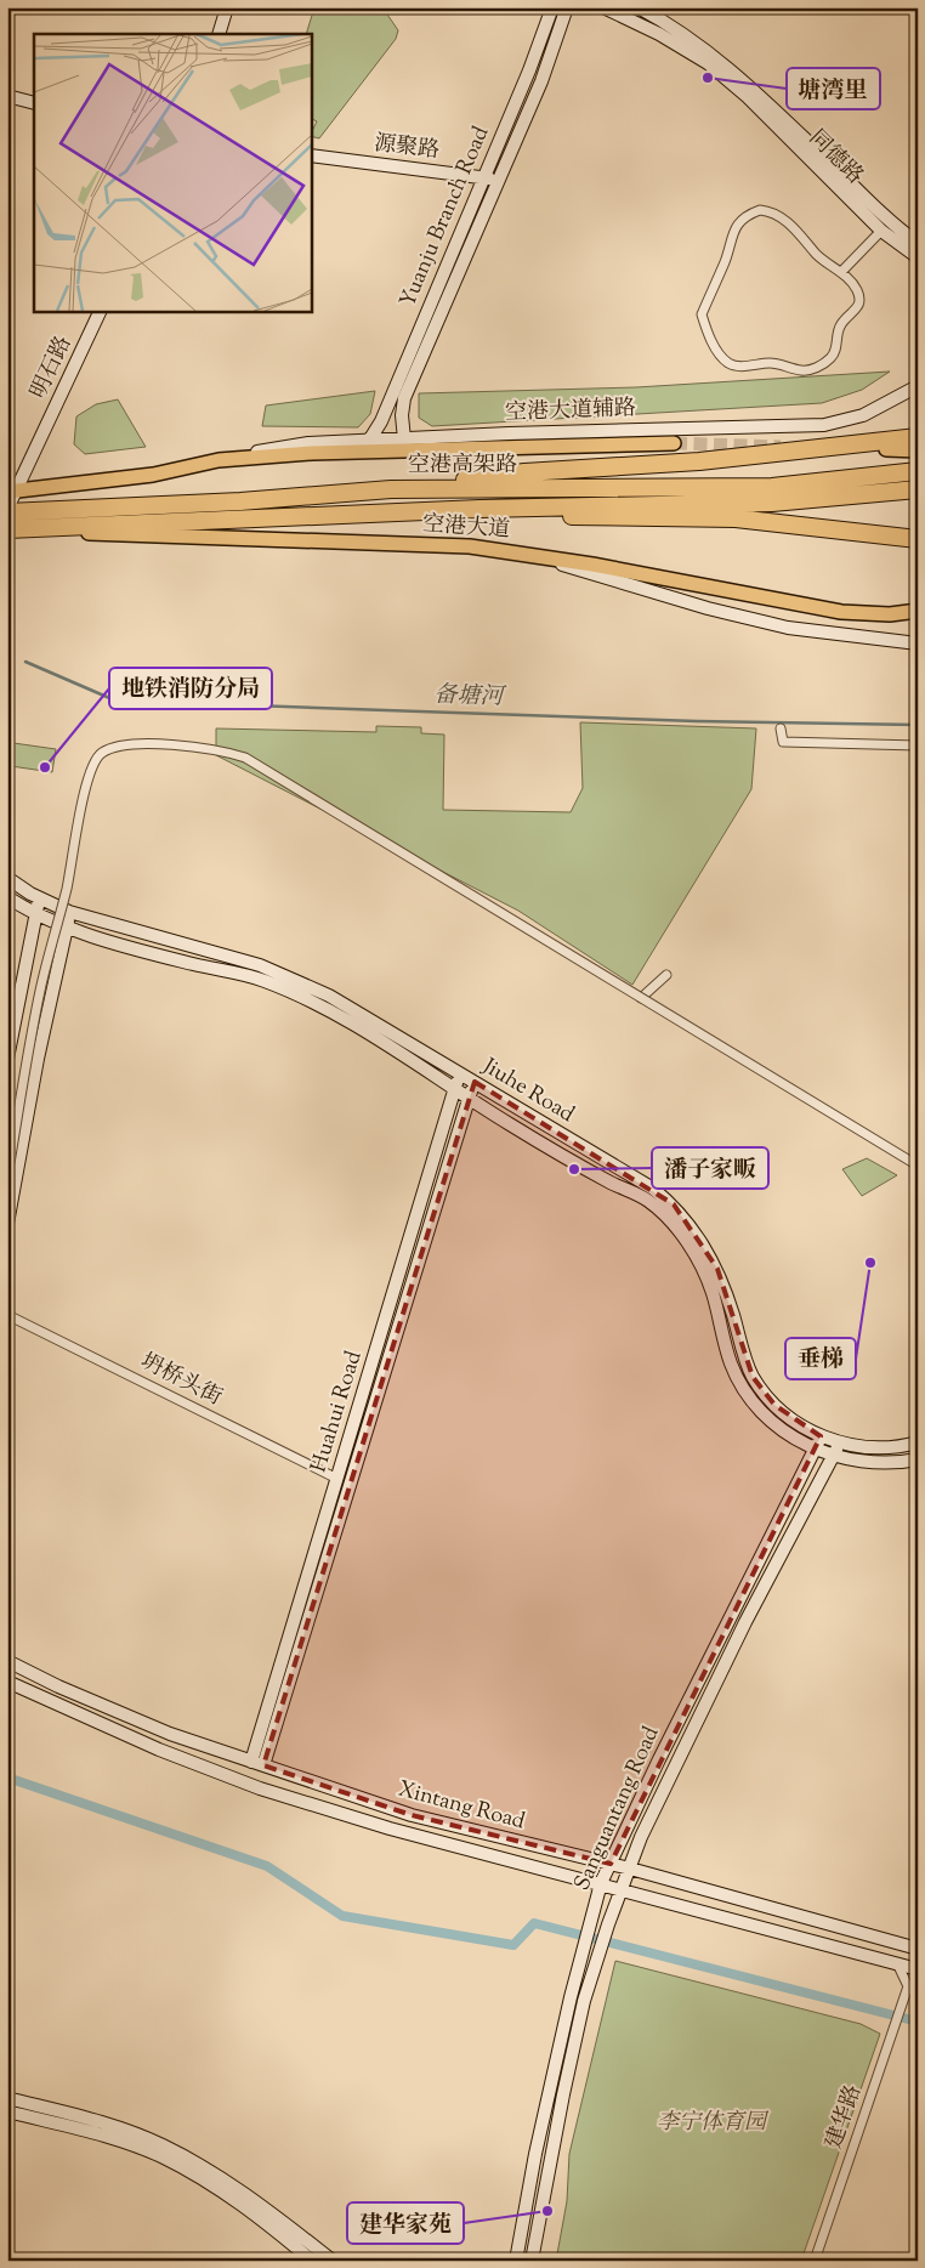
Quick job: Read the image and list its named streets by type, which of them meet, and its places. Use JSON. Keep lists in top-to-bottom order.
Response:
{
  "streets": {
    "highway": ["空港高架路"],
    "main road": ["空港大道"],
    "street": [
      "源聚路",
      "同德路",
      "Yuanju Branch Road",
      "明石路",
      "空港大道辅路",
      "Jiuhe Road",
      "坍桥头街",
      "Huahui Road",
      "Xintang Road",
      "Sanguantang Road",
      "建华路"
    ]
  },
  "crossings": [
    ["源聚路", "Yuanju Branch Road"],
    ["Yuanju Branch Road", "空港大道辅路"],
    ["明石路", "空港高架路"],
    ["Jiuhe Road", "Huahui Road"],
    ["Jiuhe Road", "Sanguantang Road"],
    ["坍桥头街", "Huahui Road"],
    ["Huahui Road", "Xintang Road"],
    ["Xintang Road", "Sanguantang Road"]
  ],
  "water": ["备塘河"],
  "parks": ["李宁体育园"],
  "places": [
    "塘湾里",
    "地铁消防分局",
    "潘子家畈",
    "垂梯",
    "建华家苑"
  ]
}
